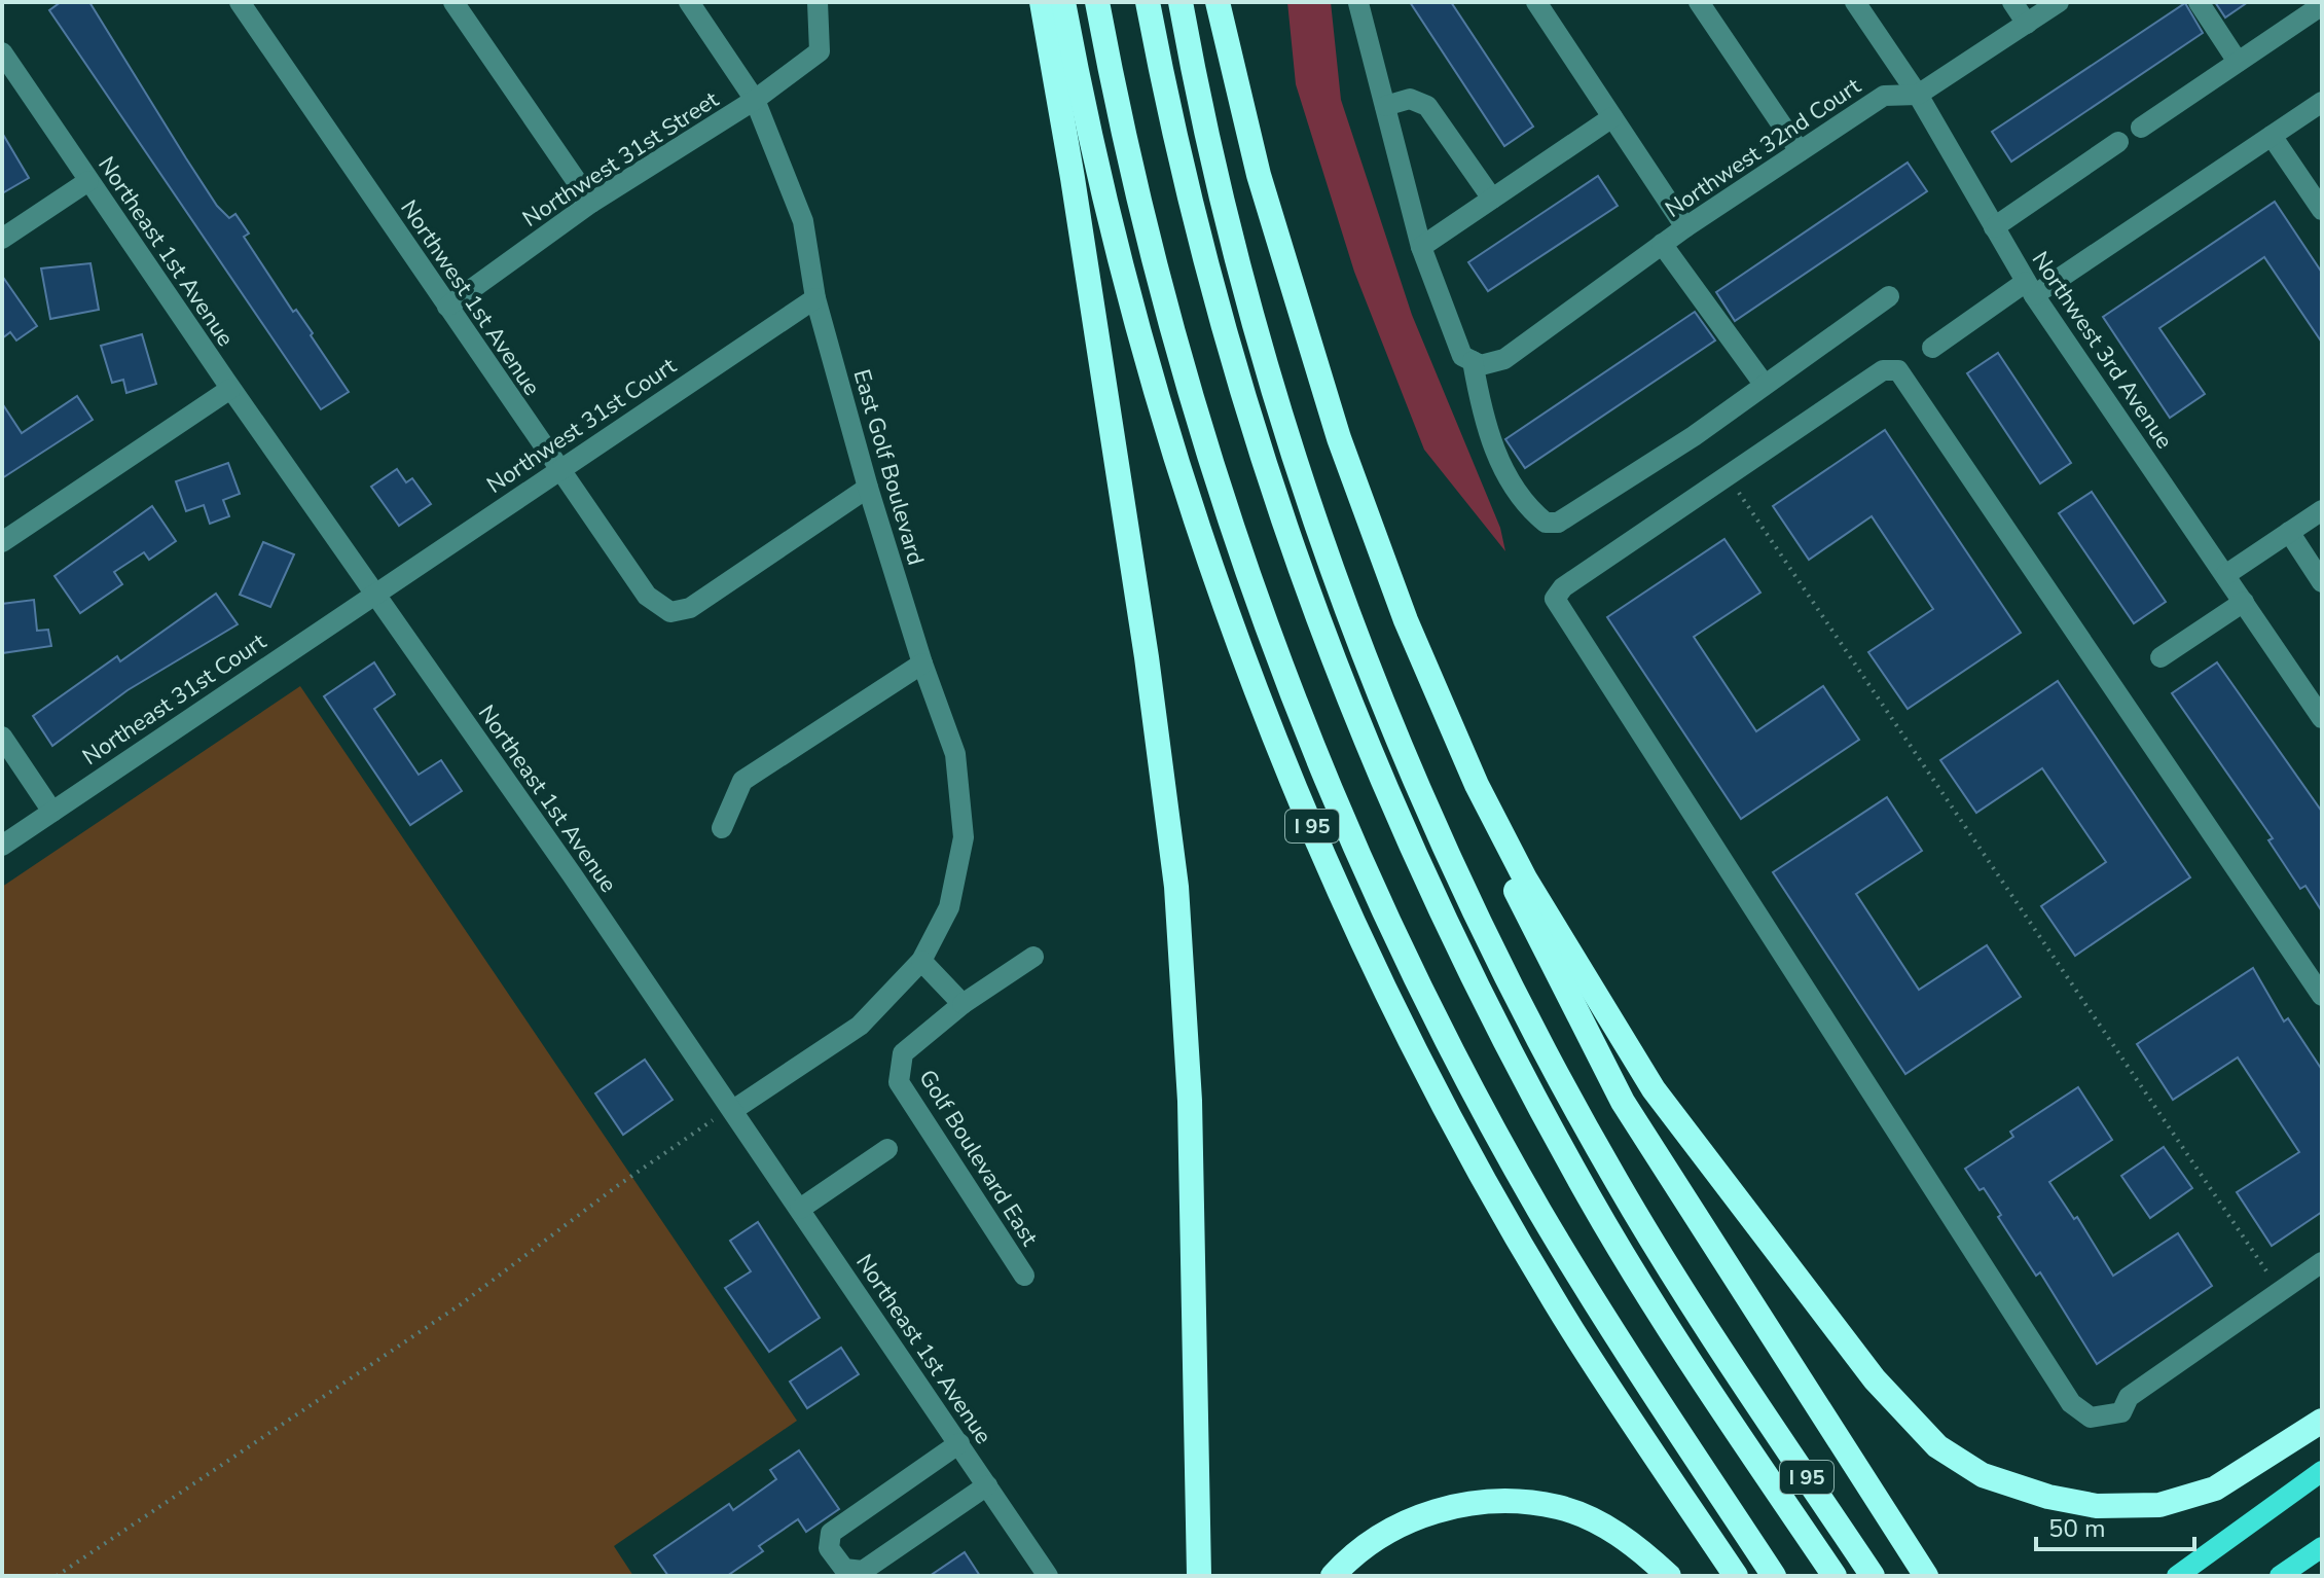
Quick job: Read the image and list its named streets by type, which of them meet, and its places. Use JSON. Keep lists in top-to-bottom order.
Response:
{
  "streets": {
    "highway": ["I 95"],
    "street": [
      "Northwest 32nd Court",
      "Northwest 31st Street",
      "Northeast 1st Avenue",
      "Northwest 1st Avenue",
      "Northwest 3rd Avenue",
      "Northwest 31st Court",
      "East Golf Boulevard",
      "Northeast 31st Court",
      "Golf Boulevard East"
    ]
  },
  "crossings": [
    ["Northwest 32nd Court", "Northwest 3rd Avenue"],
    ["Northwest 31st Street", "Northwest 1st Avenue"],
    ["Northwest 31st Street", "East Golf Boulevard"],
    ["Northeast 1st Avenue", "Northwest 31st Court"],
    ["Northeast 1st Avenue", "East Golf Boulevard"],
    ["Northeast 1st Avenue", "Northeast 31st Court"],
    ["Northwest 1st Avenue", "Northwest 31st Court"],
    ["Northwest 1st Avenue", "East Golf Boulevard"],
    ["Northwest 31st Court", "East Golf Boulevard"],
    ["Northwest 31st Court", "Northeast 31st Court"]
  ],
  "scale_bar": "50 m"
}
